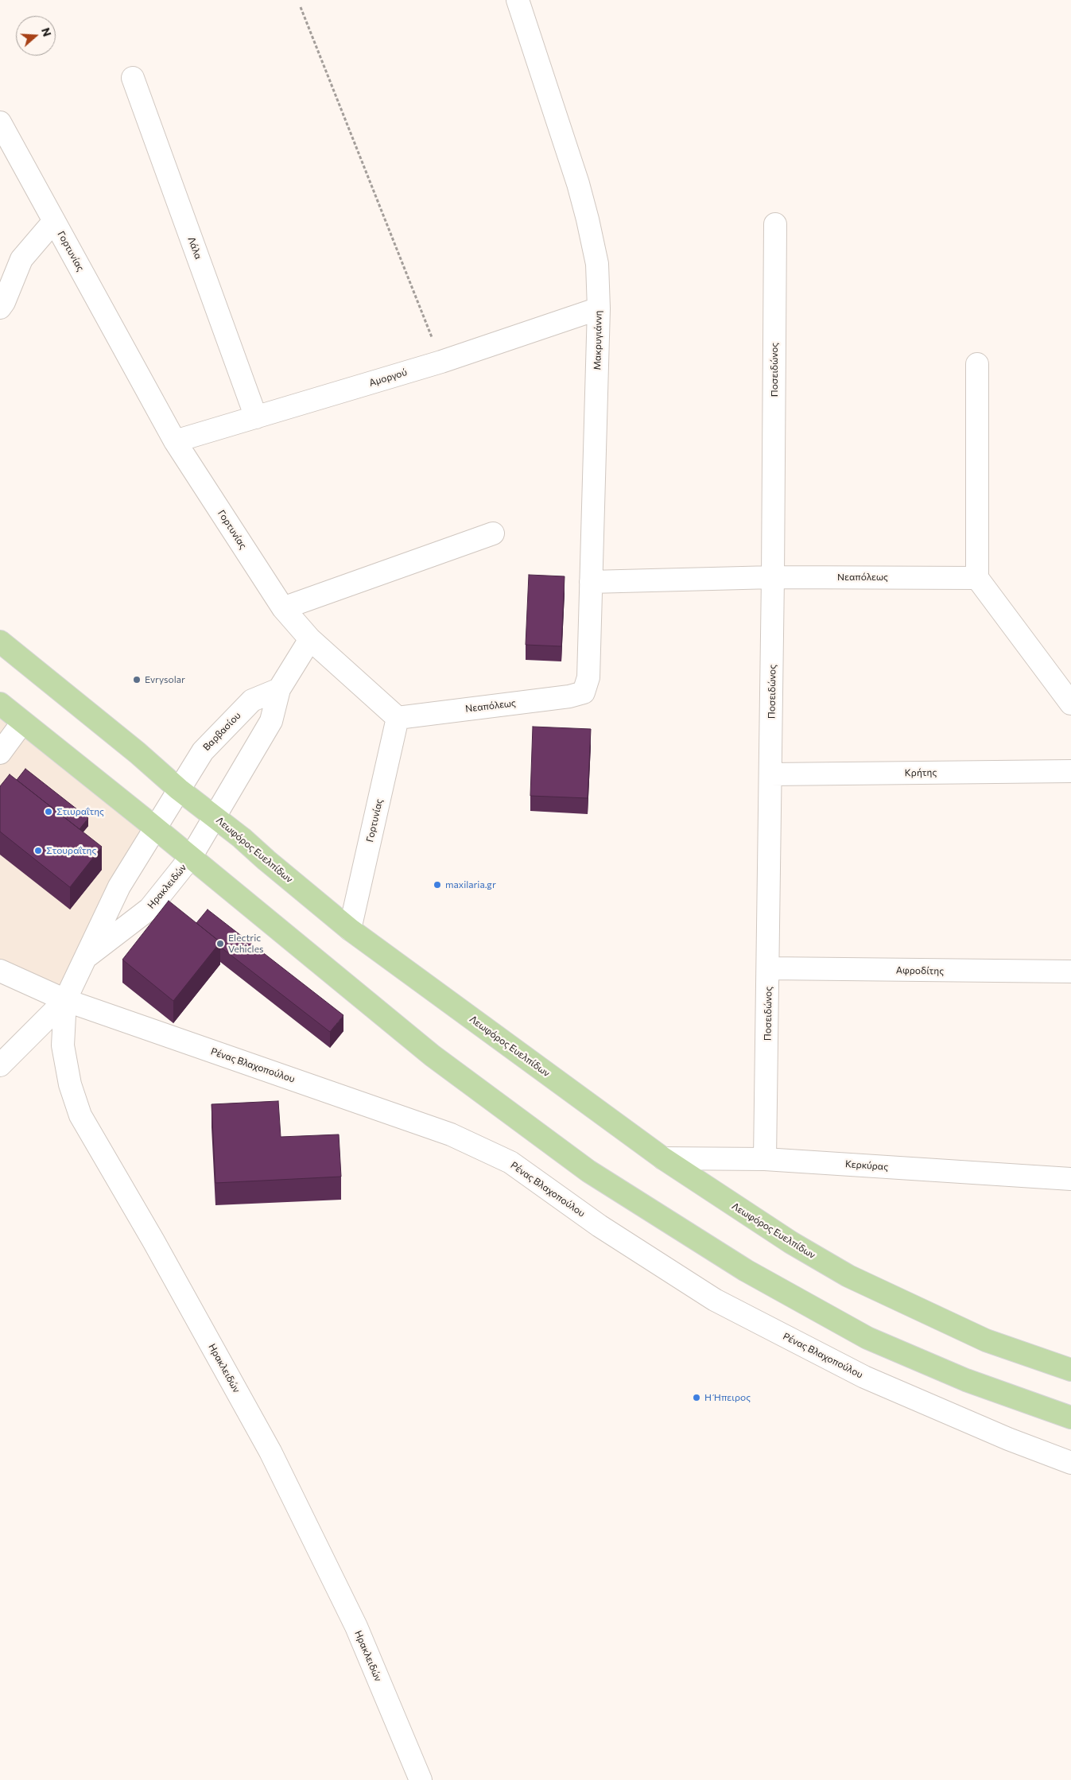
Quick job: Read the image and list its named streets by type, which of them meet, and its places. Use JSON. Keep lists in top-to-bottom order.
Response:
{
  "streets": {
    "main road": ["Λεωφόρος Ευελπίδων"],
    "street": [
      "Λάλα",
      "Γορτυνίας",
      "Μακρυγιάννη",
      "Ποσειδώνος",
      "Αμοργού",
      "Νεαπόλεως",
      "Βαρβασίου",
      "Κρήτης",
      "Ηρακλειδών",
      "Αφροδίτης",
      "Ρένας Βλαχοπούλου",
      "Κερκύρας"
    ]
  },
  "crossings": [
    ["Λάλα", "Αμοργού"],
    ["Γορτυνίας", "Αμοργού"],
    ["Γορτυνίας", "Νεαπόλεως"],
    ["Γορτυνίας", "Λεωφόρος Ευελπίδων"],
    ["Μακρυγιάννη", "Αμοργού"],
    ["Μακρυγιάννη", "Νεαπόλεως"],
    ["Ποσειδώνος", "Νεαπόλεως"],
    ["Ποσειδώνος", "Κρήτης"],
    ["Ποσειδώνος", "Αφροδίτης"],
    ["Ποσειδώνος", "Κερκύρας"],
    ["Βαρβασίου", "Λεωφόρος Ευελπίδων"],
    ["Βαρβασίου", "Ηρακλειδών"],
    ["Λεωφόρος Ευελπίδων", "Ηρακλειδών"],
    ["Λεωφόρος Ευελπίδων", "Κερκύρας"],
    ["Ηρακλειδών", "Ρένας Βλαχοπούλου"]
  ],
  "places": [
    "Evrysolar",
    "Στιυραΐτης",
    "Στουραΐτης",
    "maxilaria.gr",
    "Electric Vehicles",
    "Η Ήπειρος"
  ],
  "north": "right"
}
